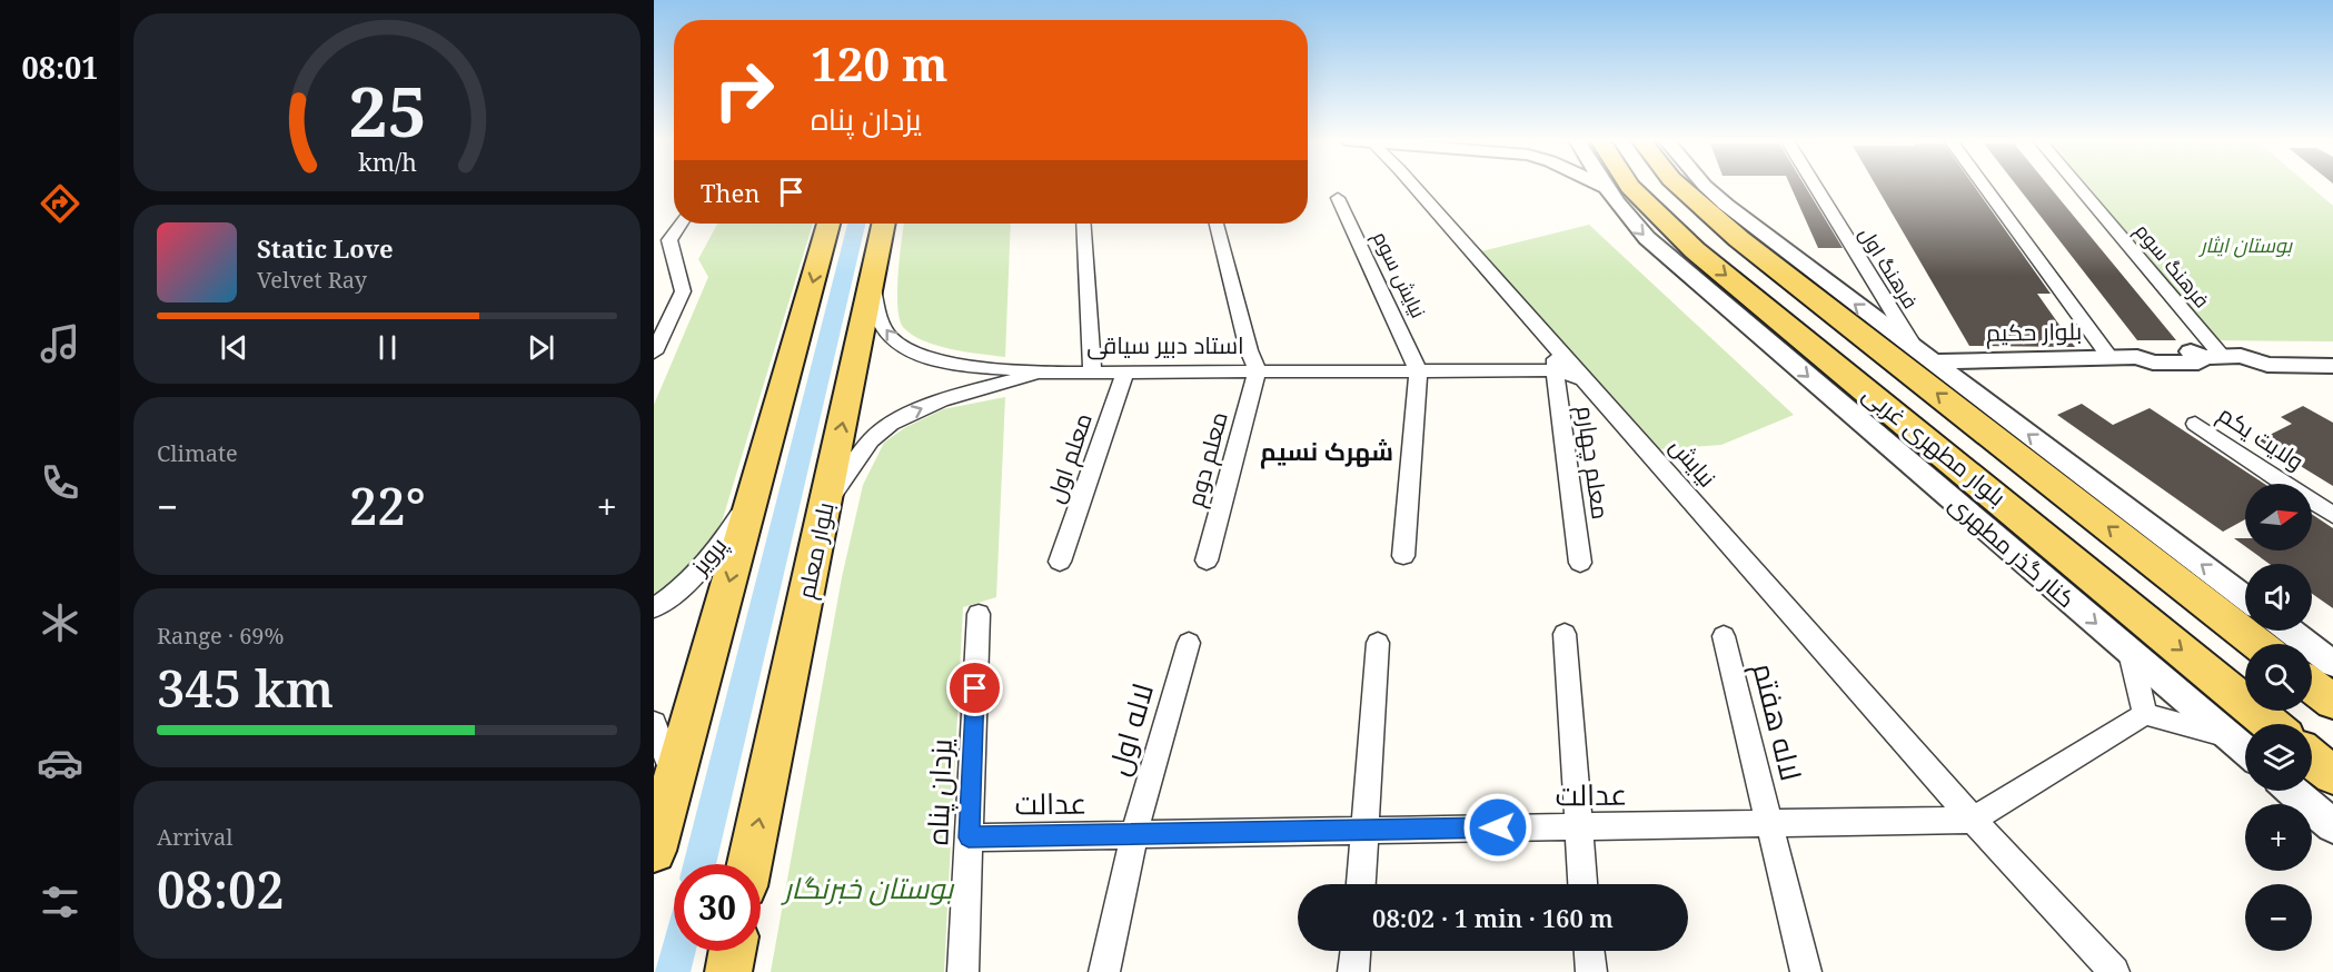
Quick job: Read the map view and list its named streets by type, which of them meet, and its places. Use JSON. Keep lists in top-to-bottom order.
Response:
{
  "streets": {
    "main road": ["بلوار مطهری غربی", "بلوار معلم"],
    "street": [
      "فرهنگ سوم",
      "فرهنگ اول",
      "نیایش سوم",
      "بلوار حکیم",
      "استاد دبیر سیاقی",
      "ولایت یکم",
      "معلم اول",
      "معلم دوم",
      "معلم چهارم",
      "نيايش",
      "کنار گذر مطهری",
      "پرویز",
      "لاله هفتم",
      "لاله اول",
      "یزدان پناه",
      "عدالت"
    ]
  },
  "crossings": [
    ["فرهنگ سوم", "بلوار حکیم"],
    ["فرهنگ اول", "بلوار حکیم"],
    ["نیایش سوم", "استاد دبیر سیاقی"],
    ["استاد دبیر سیاقی", "معلم اول"],
    ["استاد دبیر سیاقی", "معلم دوم"],
    ["استاد دبیر سیاقی", "معلم چهارم"],
    ["استاد دبیر سیاقی", "نيايش"],
    ["استاد دبیر سیاقی", "بلوار معلم"],
    ["معلم چهارم", "نيايش"],
    ["نيايش", "عدالت"],
    ["لاله هفتم", "عدالت"],
    ["لاله اول", "عدالت"],
    ["یزدان پناه", "عدالت"]
  ],
  "districts": ["شهرک نسیم"],
  "parks": ["بوستان ایثار", "بوستان خبرنگار"],
  "north": "right",
  "page": {
    "tabs": "08:01",
    "turn": ["120 m", "یزدان پناه"],
    "then": "Then",
    "song": ["Static Love", "Velvet Ray"],
    "tile": [
      "Climate",
      ["Range · 69%", "345 km"],
      ["Arrival", "08:02"]
    ],
    "heat": ["−", "22°", "+"],
    "map_buttons": ["+", "−"],
    "limit": "30",
    "trip": "08:02 · 1 min · 160 m",
    "gauge": ["25", "km/h"]
  }
}
